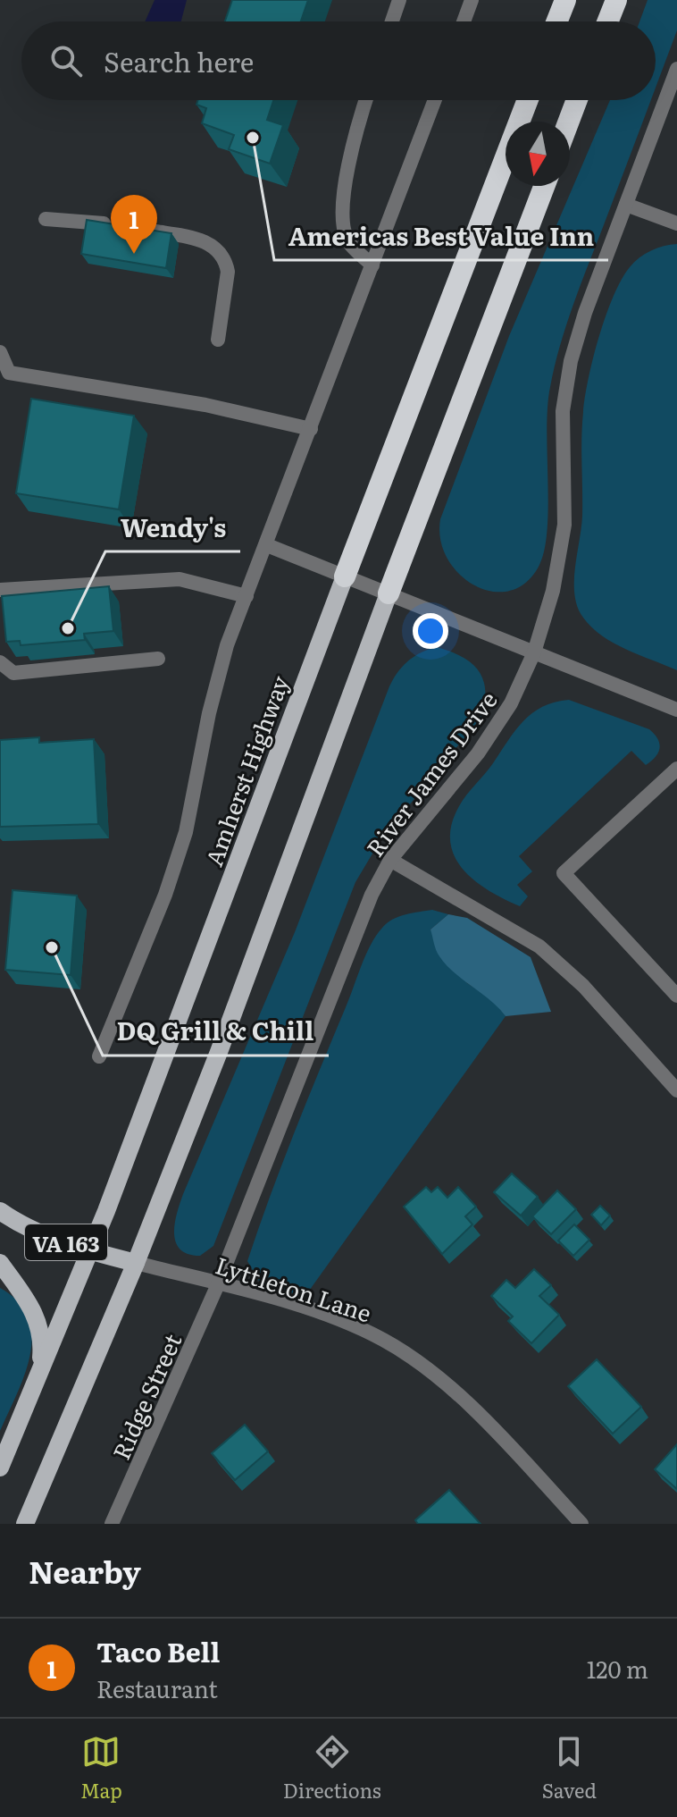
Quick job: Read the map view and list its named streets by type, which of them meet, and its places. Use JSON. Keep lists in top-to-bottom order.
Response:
{
  "streets": {
    "highway": ["Amherst Highway"],
    "main road": ["VA 163"],
    "street": ["River James Drive", "Lyttleton Lane", "Ridge Street"]
  },
  "crossings": [
    ["Amherst Highway", "VA 163"],
    ["River James Drive", "Lyttleton Lane"],
    ["River James Drive", "Ridge Street"],
    ["VA 163", "Lyttleton Lane"],
    ["Lyttleton Lane", "Ridge Street"]
  ],
  "places": ["Americas Best Value Inn", "Wendy's", "DQ Grill & Chill"],
  "north": "bottom",
  "page": {
    "search": "Search here",
    "pins": "1",
    "heading": "Nearby",
    "list": [
      {
        "mark": "1",
        "name": "Taco Bell",
        "note": "Restaurant",
        "value": "120 m"
      }
    ],
    "nav": ["Map", "Directions", "Saved"]
  }
}
